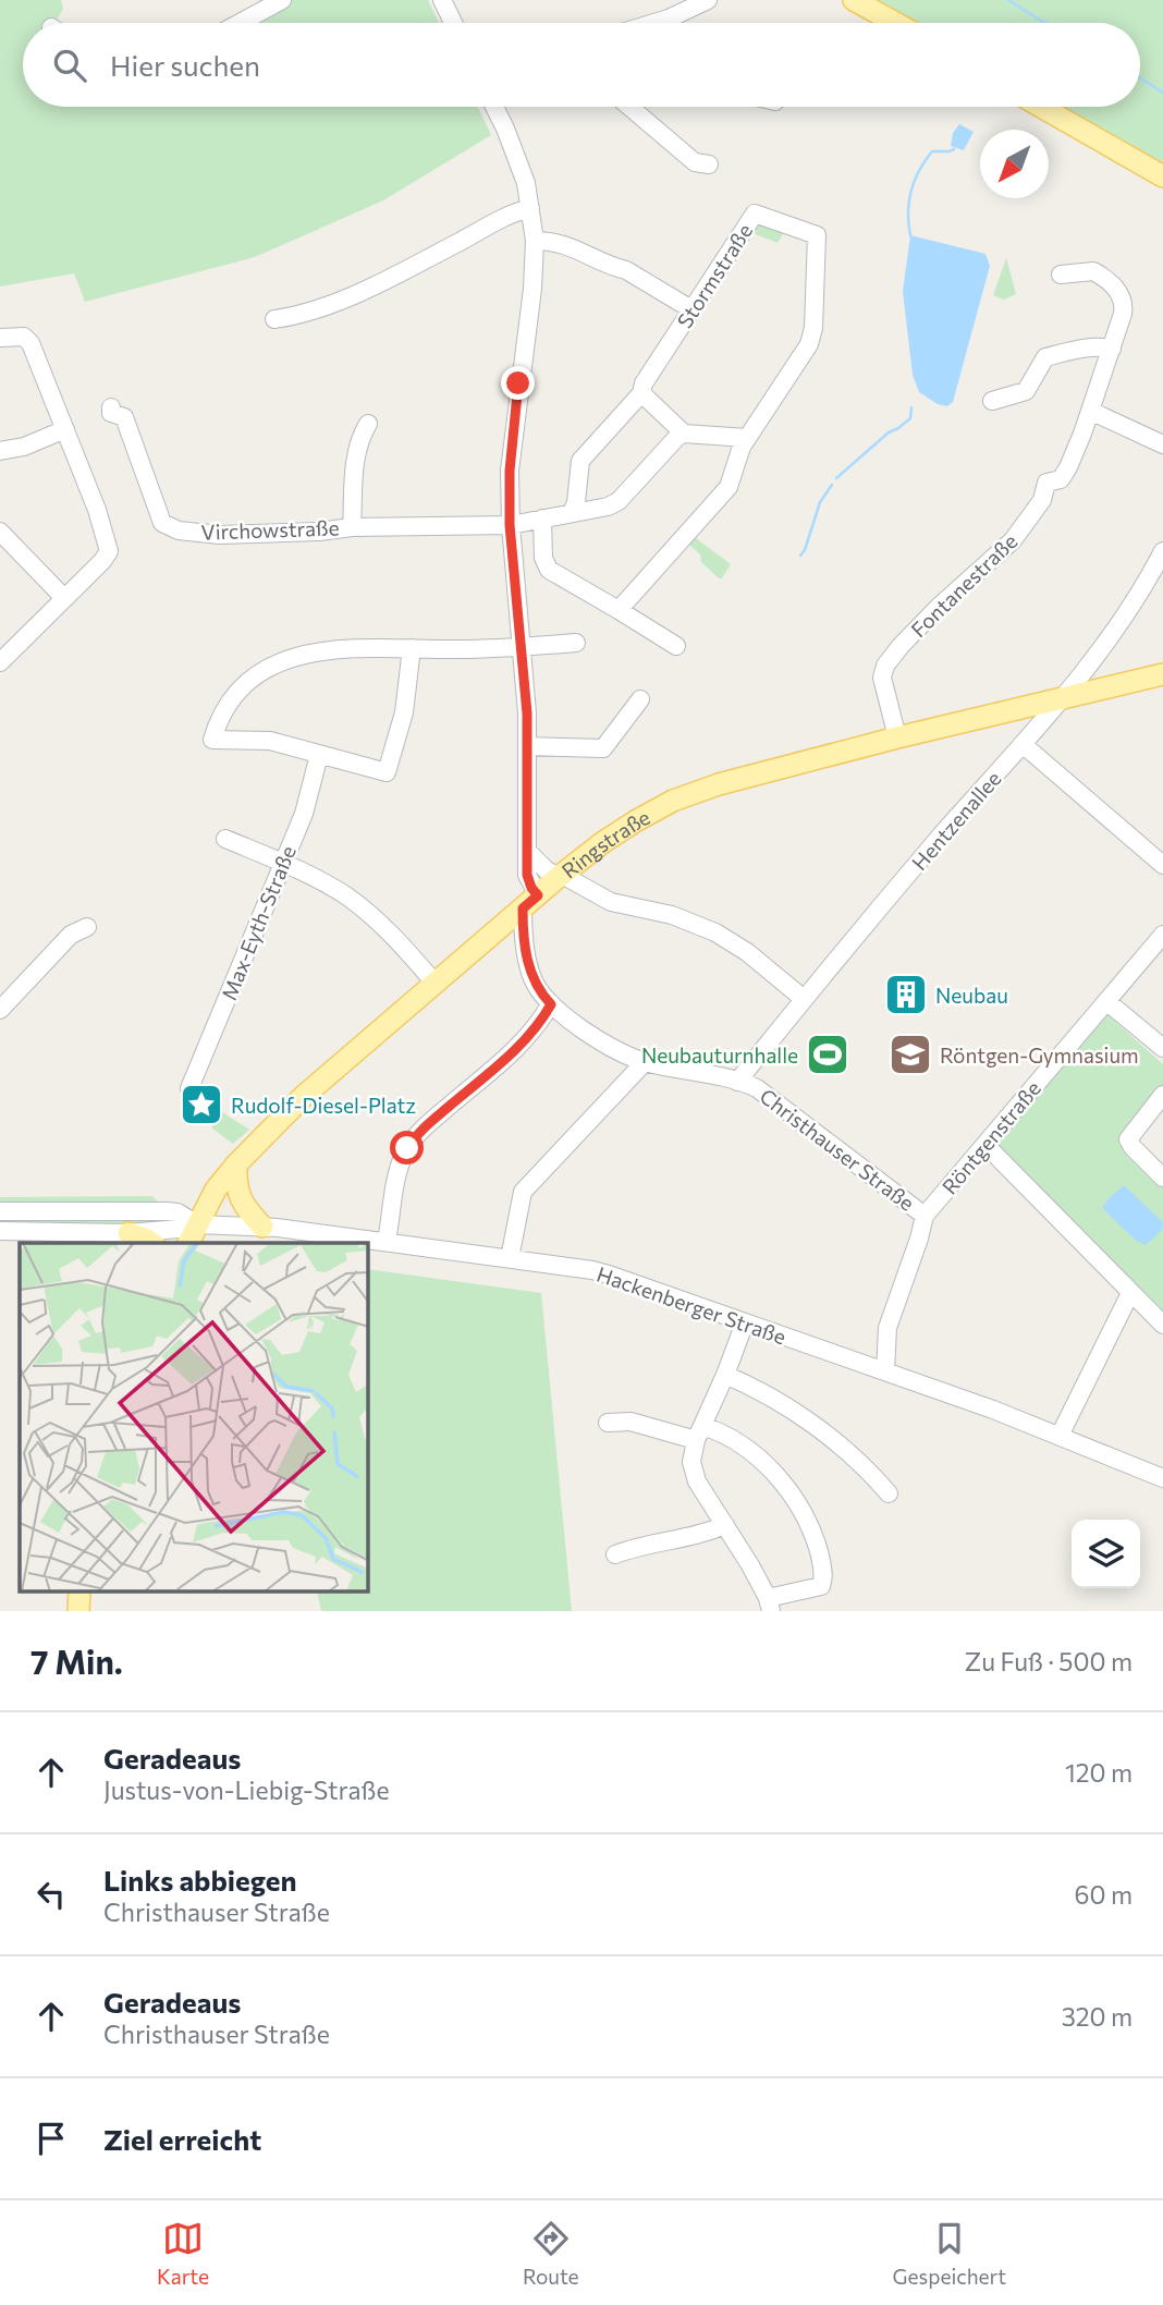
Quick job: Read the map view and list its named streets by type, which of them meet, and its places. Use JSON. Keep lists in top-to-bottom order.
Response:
{
  "streets": {
    "main road": ["Ringstraße"],
    "street": [
      "Stormstraße",
      "Virchowstraße",
      "Fontanestraße",
      "Hentzenallee",
      "Max-Eyth-Straße",
      "Röntgenstraße",
      "Christhauser Straße",
      "Hackenberger Straße"
    ]
  },
  "crossings": [
    ["Virchowstraße", "Christhauser Straße"],
    ["Fontanestraße", "Ringstraße"],
    ["Hentzenallee", "Ringstraße"],
    ["Hentzenallee", "Christhauser Straße"],
    ["Ringstraße", "Christhauser Straße"],
    ["Ringstraße", "Hackenberger Straße"],
    ["Röntgenstraße", "Christhauser Straße"],
    ["Röntgenstraße", "Hackenberger Straße"]
  ],
  "places": {
    "building": ["Neubau"],
    "sports": ["Neubauturnhalle"],
    "school or university": ["Röntgen-Gymnasium"],
    "place": ["Rudolf-Diesel-Platz"]
  },
  "north": "bottom left",
  "page": {
    "search": "Hier suchen",
    "heading": ["7 Min.", "Zu Fuß · 500 m"],
    "list": [
      ["Geradeaus", "Justus-von-Liebig-Straße", "120 m"],
      ["Links abbiegen", "Christhauser Straße", "60 m"],
      ["Geradeaus", "Christhauser Straße", "320 m"],
      "Ziel erreicht"
    ],
    "nav": ["Karte", "Route", "Gespeichert"]
  }
}
